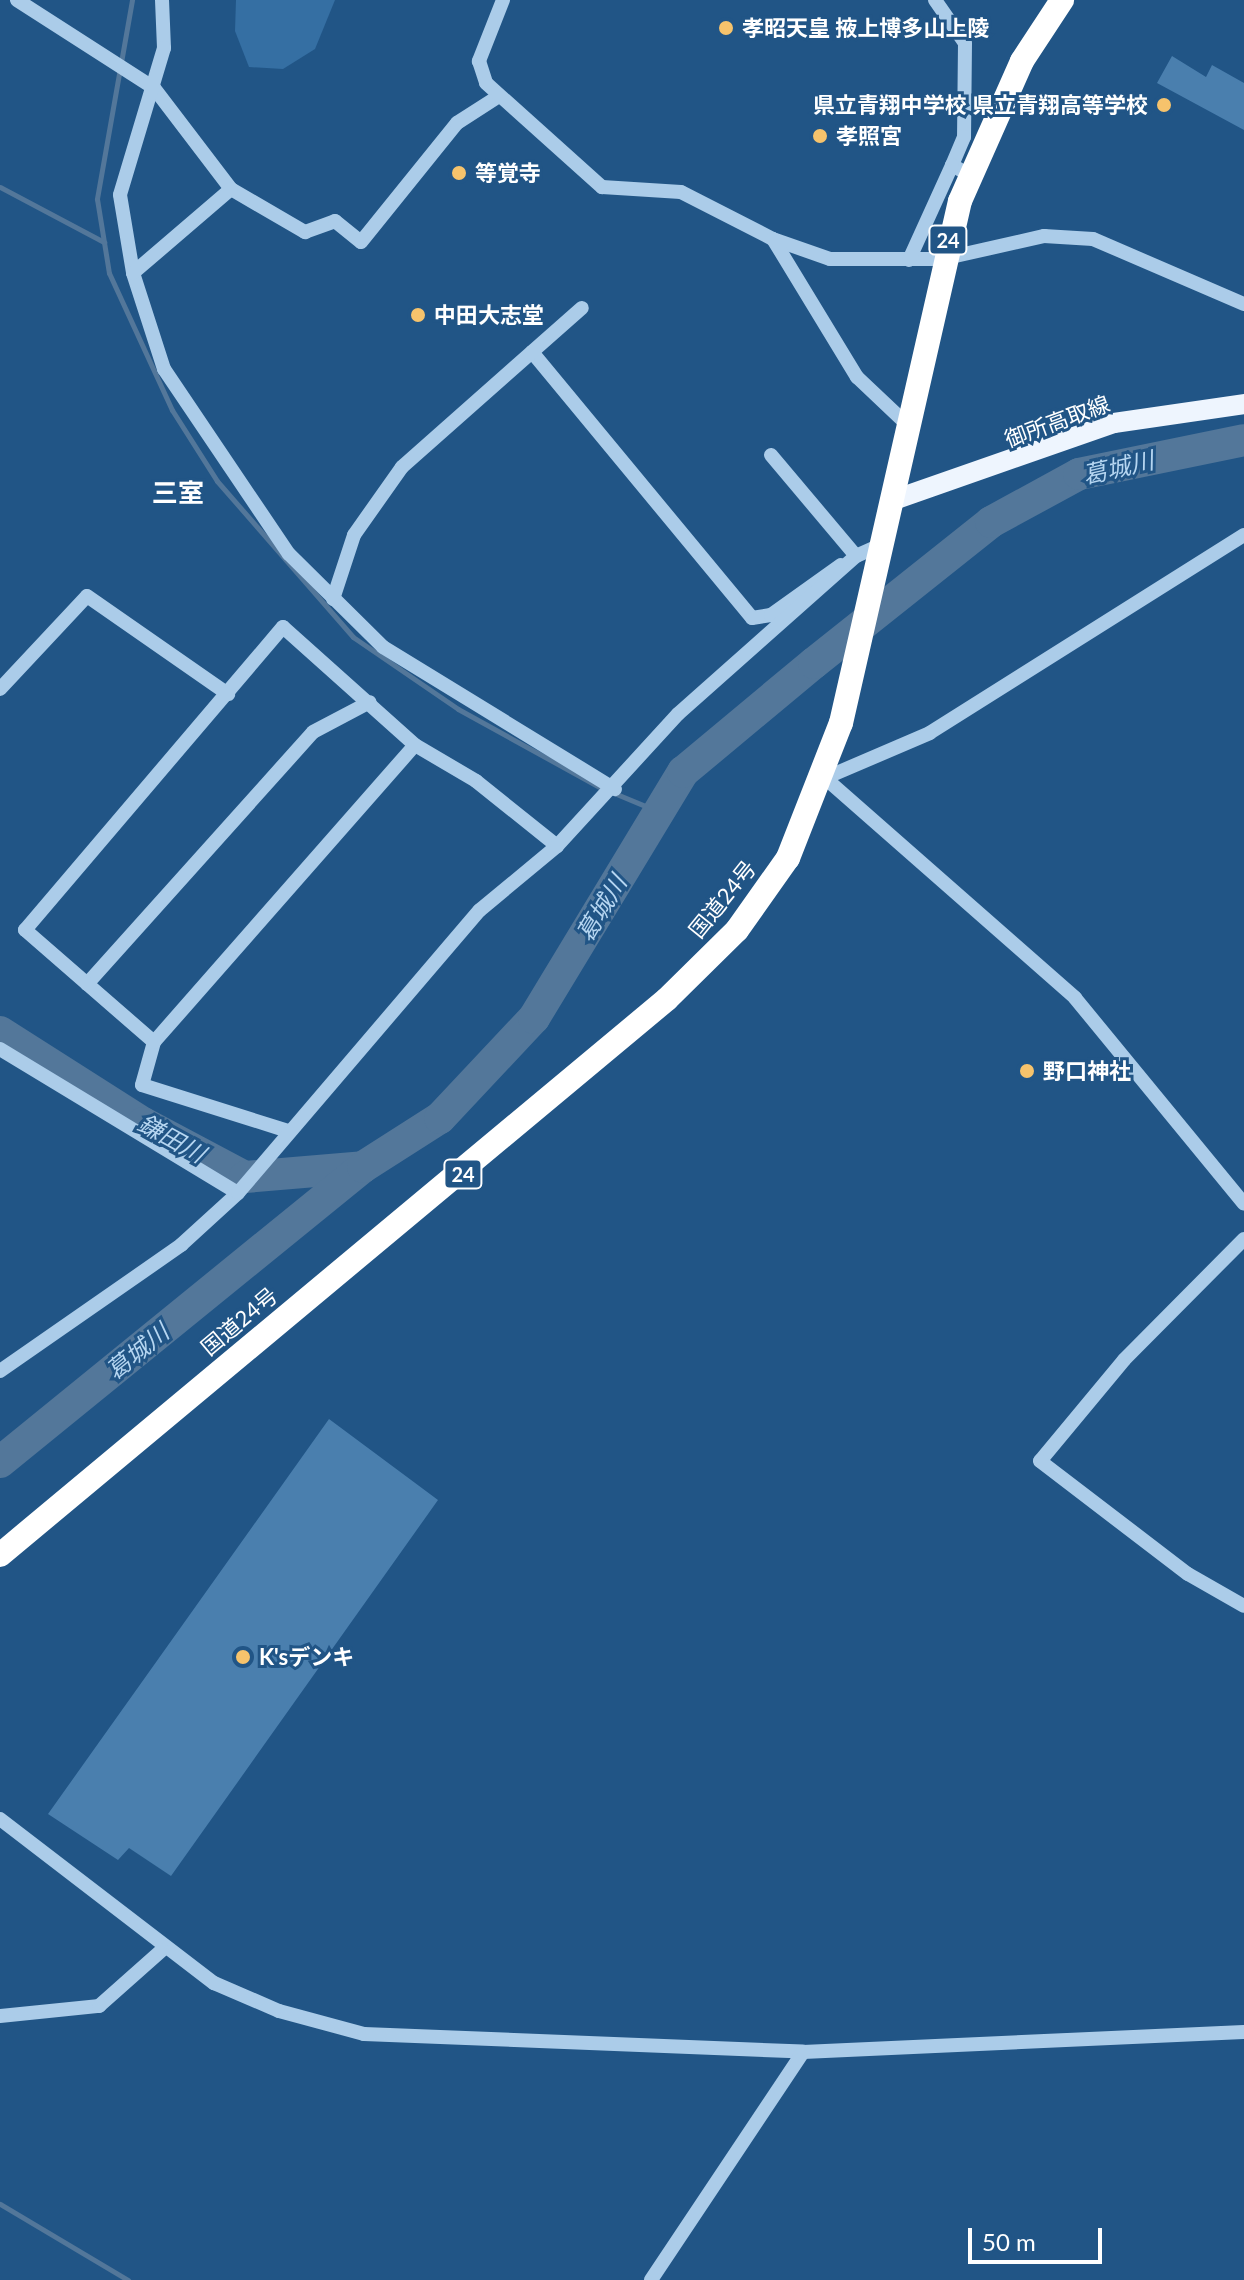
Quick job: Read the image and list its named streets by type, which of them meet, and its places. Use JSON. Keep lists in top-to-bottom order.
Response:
{
  "streets": {
    "highway": ["24", "国道24号"],
    "main road": ["御所高取線"]
  },
  "crossings": [
    ["御所高取線", "国道24号"]
  ],
  "districts": ["三室"],
  "water": ["葛城川", "鎌田川"],
  "places": [
    "孝昭天皇 掖上博多山上陵",
    "県立青翔中学校 県立青翔高等学校",
    "孝照宮",
    "等覚寺",
    "中田大志堂",
    "野口神社",
    "K'sデンキ"
  ],
  "scale_bar": "50 m"
}
